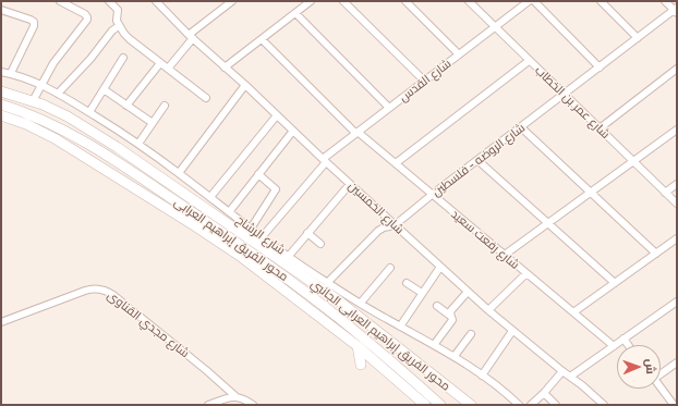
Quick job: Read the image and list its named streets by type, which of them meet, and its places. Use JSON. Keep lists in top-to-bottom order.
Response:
{
  "streets": {
    "main road": ["محور الفريق إبراهيم العرابى", "محور الفريق إبراهيم العرابى الجانبي"],
    "street": [
      "شارع القدس",
      "شارع عمر بن الخطاب",
      "شارع الروضه - فلسطين",
      "شارع الخمسين",
      "شارع الرشاح",
      "شارع رفعت سعيد",
      "شارع مجدي القناوى"
    ]
  },
  "crossings": [
    ["شارع القدس", "شارع عمر بن الخطاب"],
    ["شارع القدس", "شارع الخمسين"],
    ["شارع القدس", "شارع الرشاح"],
    ["شارع القدس", "شارع رفعت سعيد"],
    ["شارع عمر بن الخطاب", "شارع الروضه - فلسطين"],
    ["شارع الروضه - فلسطين", "شارع الخمسين"],
    ["شارع الروضه - فلسطين", "شارع الرشاح"],
    ["شارع الروضه - فلسطين", "شارع رفعت سعيد"]
  ],
  "north": "right"
}
